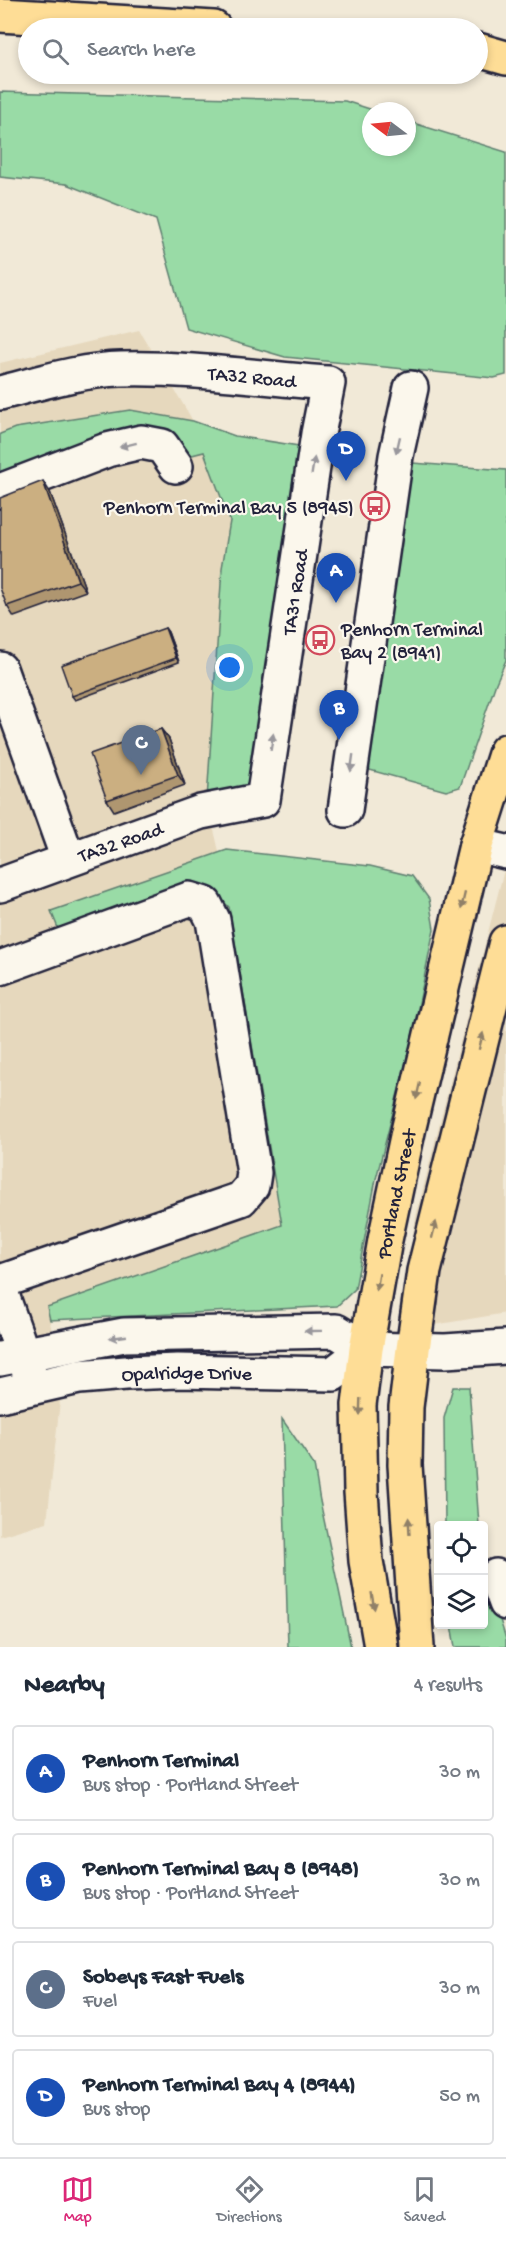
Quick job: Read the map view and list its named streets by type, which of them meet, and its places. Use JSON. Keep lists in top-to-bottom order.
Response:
{
  "streets": {
    "main road": ["Portland Street"],
    "street": ["TA32 Road", "TA31 Road", "Opalridge Drive"]
  },
  "crossings": [
    ["TA32 Road", "TA31 Road"],
    ["Portland Street", "Opalridge Drive"]
  ],
  "places": {
    "bus stop": ["Penhorn Terminal Bay 5 (8945)", "Penhorn Terminal Bay 2 (8941)"]
  },
  "north": "left",
  "page": {
    "search": "Search here",
    "pins": [
      "D",
      "A",
      "B",
      "C"
    ],
    "heading": ["Nearby", "4 results"],
    "list": [
      {
        "mark": "A",
        "name": "Penhorn Terminal",
        "note": "Bus stop · Portland Street",
        "value": "30 m"
      },
      {
        "mark": "B",
        "name": "Penhorn Terminal Bay 8 (8948)",
        "note": "Bus stop · Portland Street",
        "value": "30 m"
      },
      {
        "mark": "C",
        "name": "Sobeys Fast Fuels",
        "note": "Fuel",
        "value": "30 m"
      },
      {
        "mark": "D",
        "name": "Penhorn Terminal Bay 4 (8944)",
        "note": "Bus stop",
        "value": "50 m"
      }
    ],
    "nav": ["Map", "Directions", "Saved"]
  }
}
